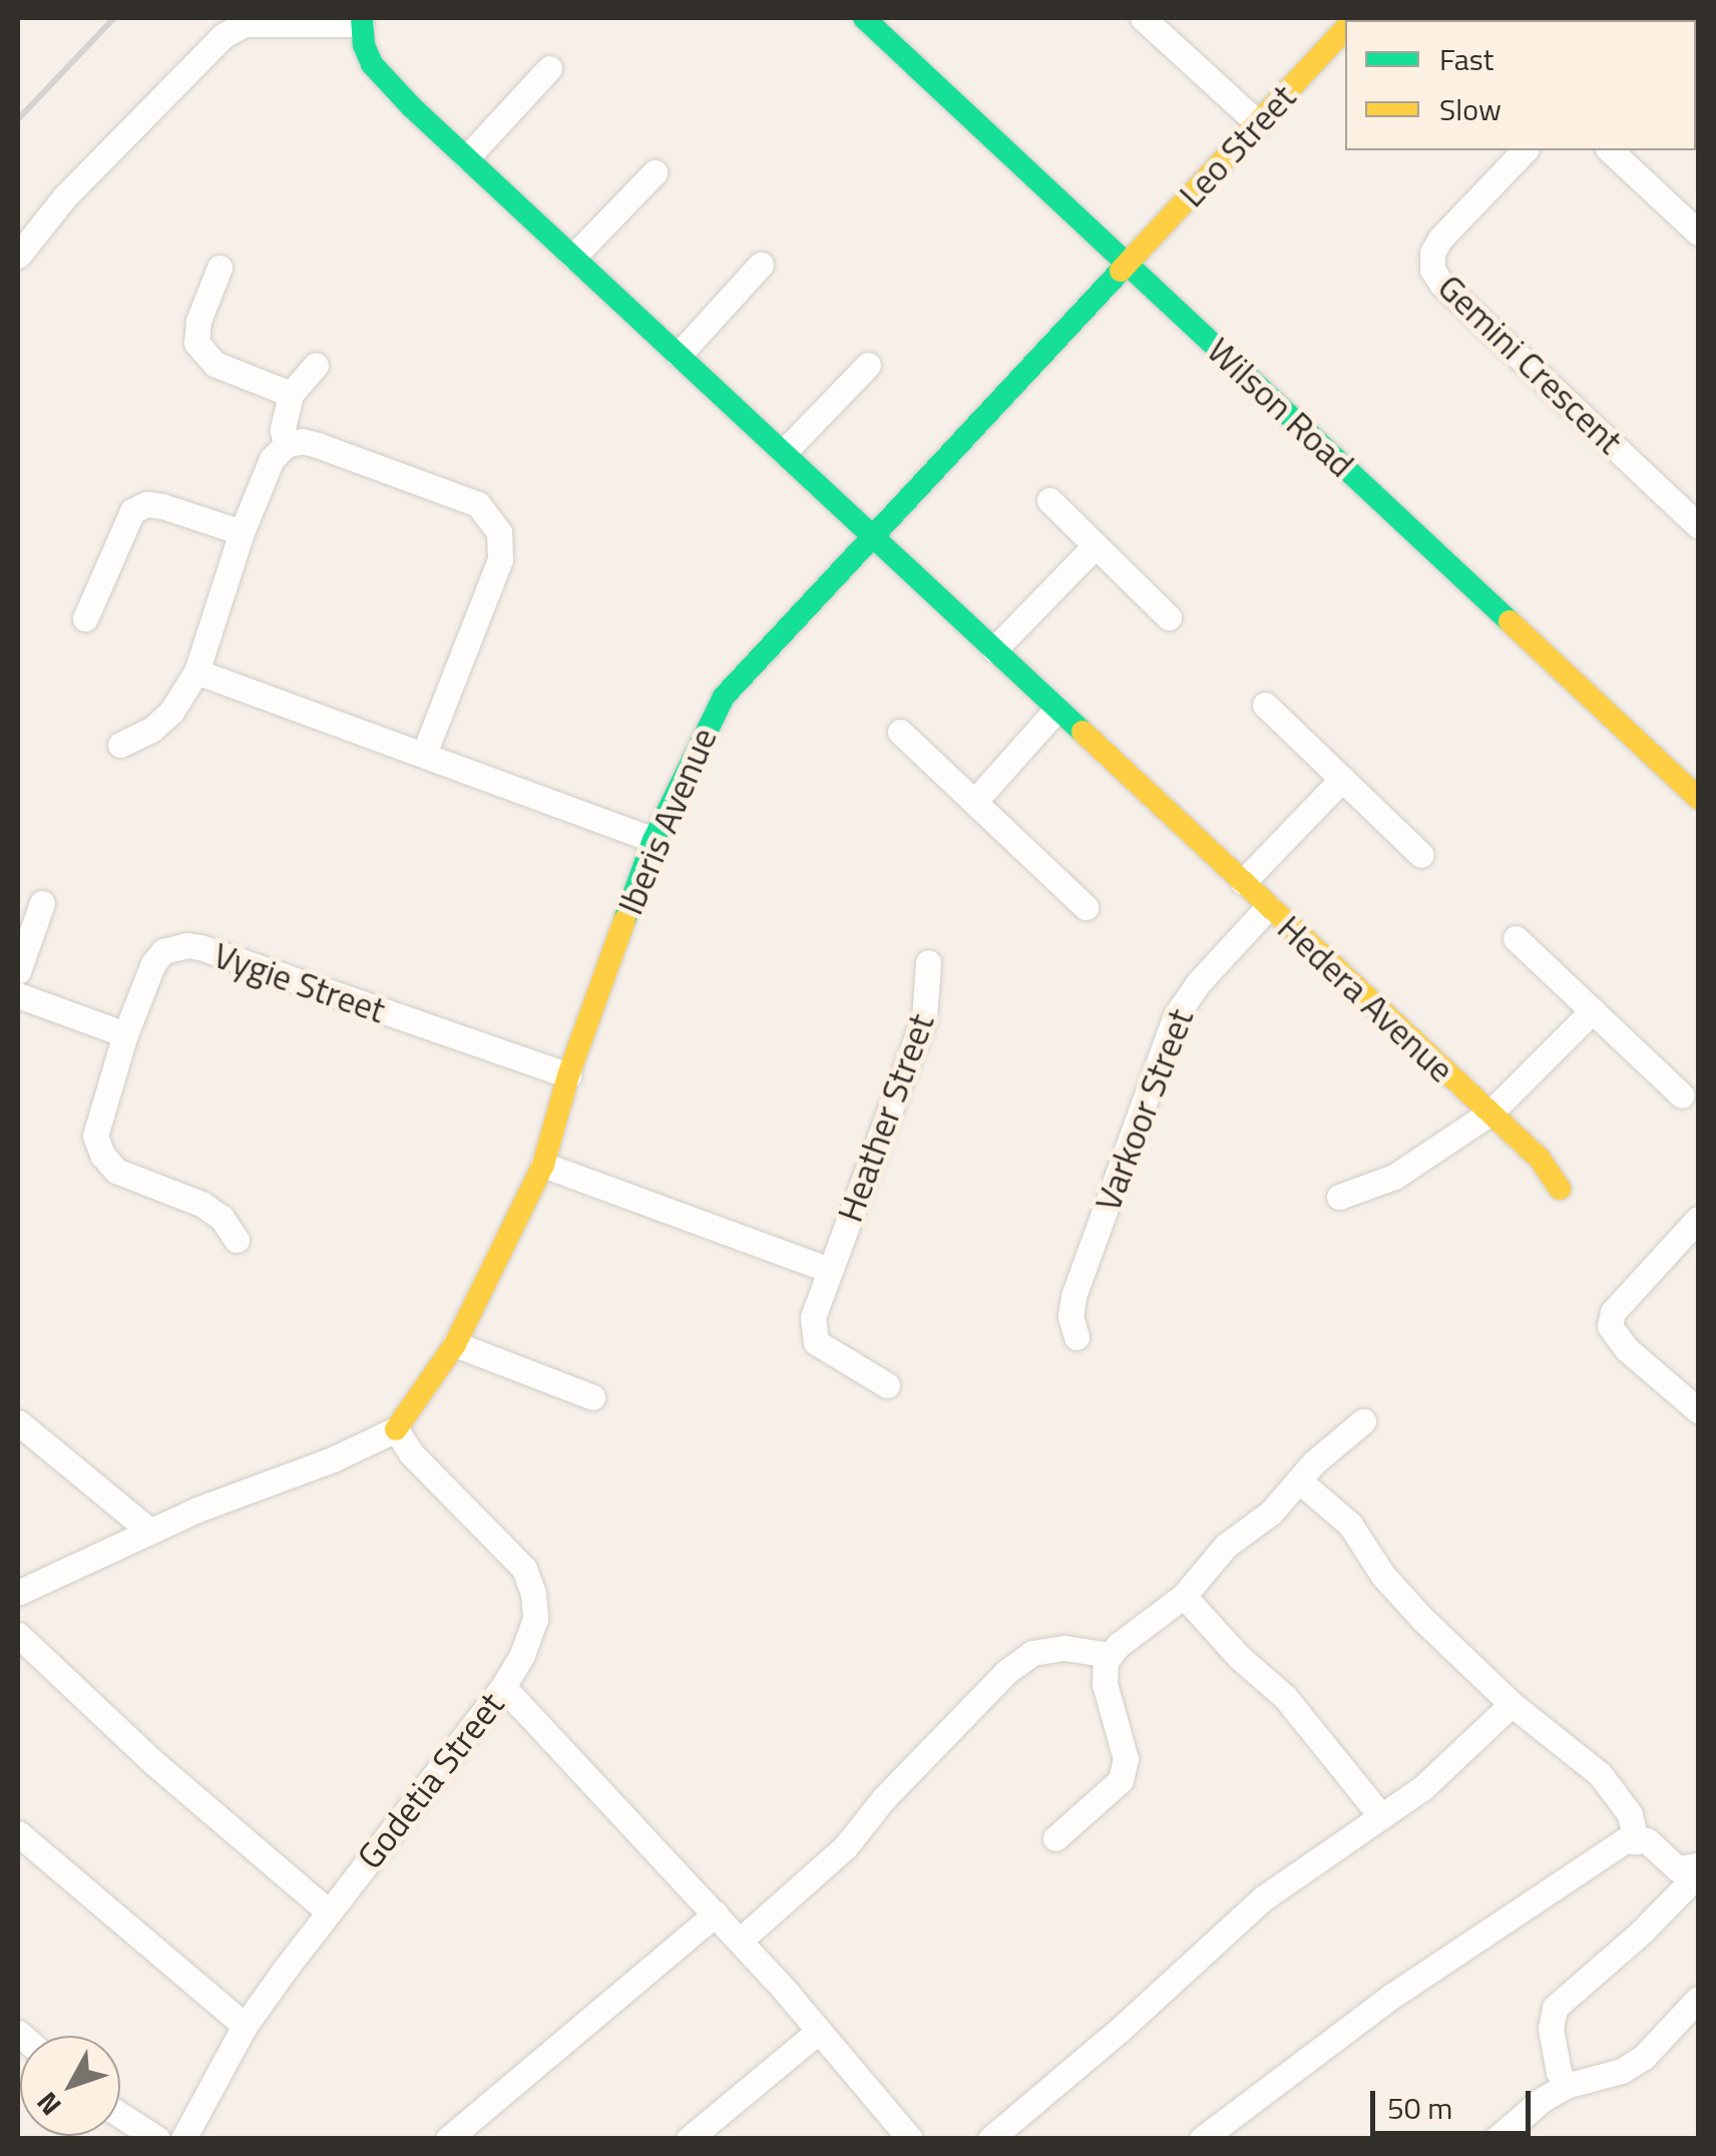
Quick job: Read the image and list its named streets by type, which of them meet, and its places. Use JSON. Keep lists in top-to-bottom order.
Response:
{
  "streets": {
    "street": [
      "Leo Street",
      "Gemini Crescent",
      "Wilson Road",
      "Iberis Avenue",
      "Vygie Street",
      "Hedera Avenue",
      "Varkoor Street",
      "Heather Street",
      "Godetia Street"
    ]
  },
  "crossings": [
    ["Leo Street", "Wilson Road"],
    ["Leo Street", "Iberis Avenue"],
    ["Wilson Road", "Iberis Avenue"],
    ["Iberis Avenue", "Vygie Street"],
    ["Iberis Avenue", "Hedera Avenue"],
    ["Iberis Avenue", "Godetia Street"],
    ["Hedera Avenue", "Varkoor Street"]
  ],
  "legend": ["Fast", "Slow"],
  "scale_bar": "50 m",
  "north": "bottom left"
}
